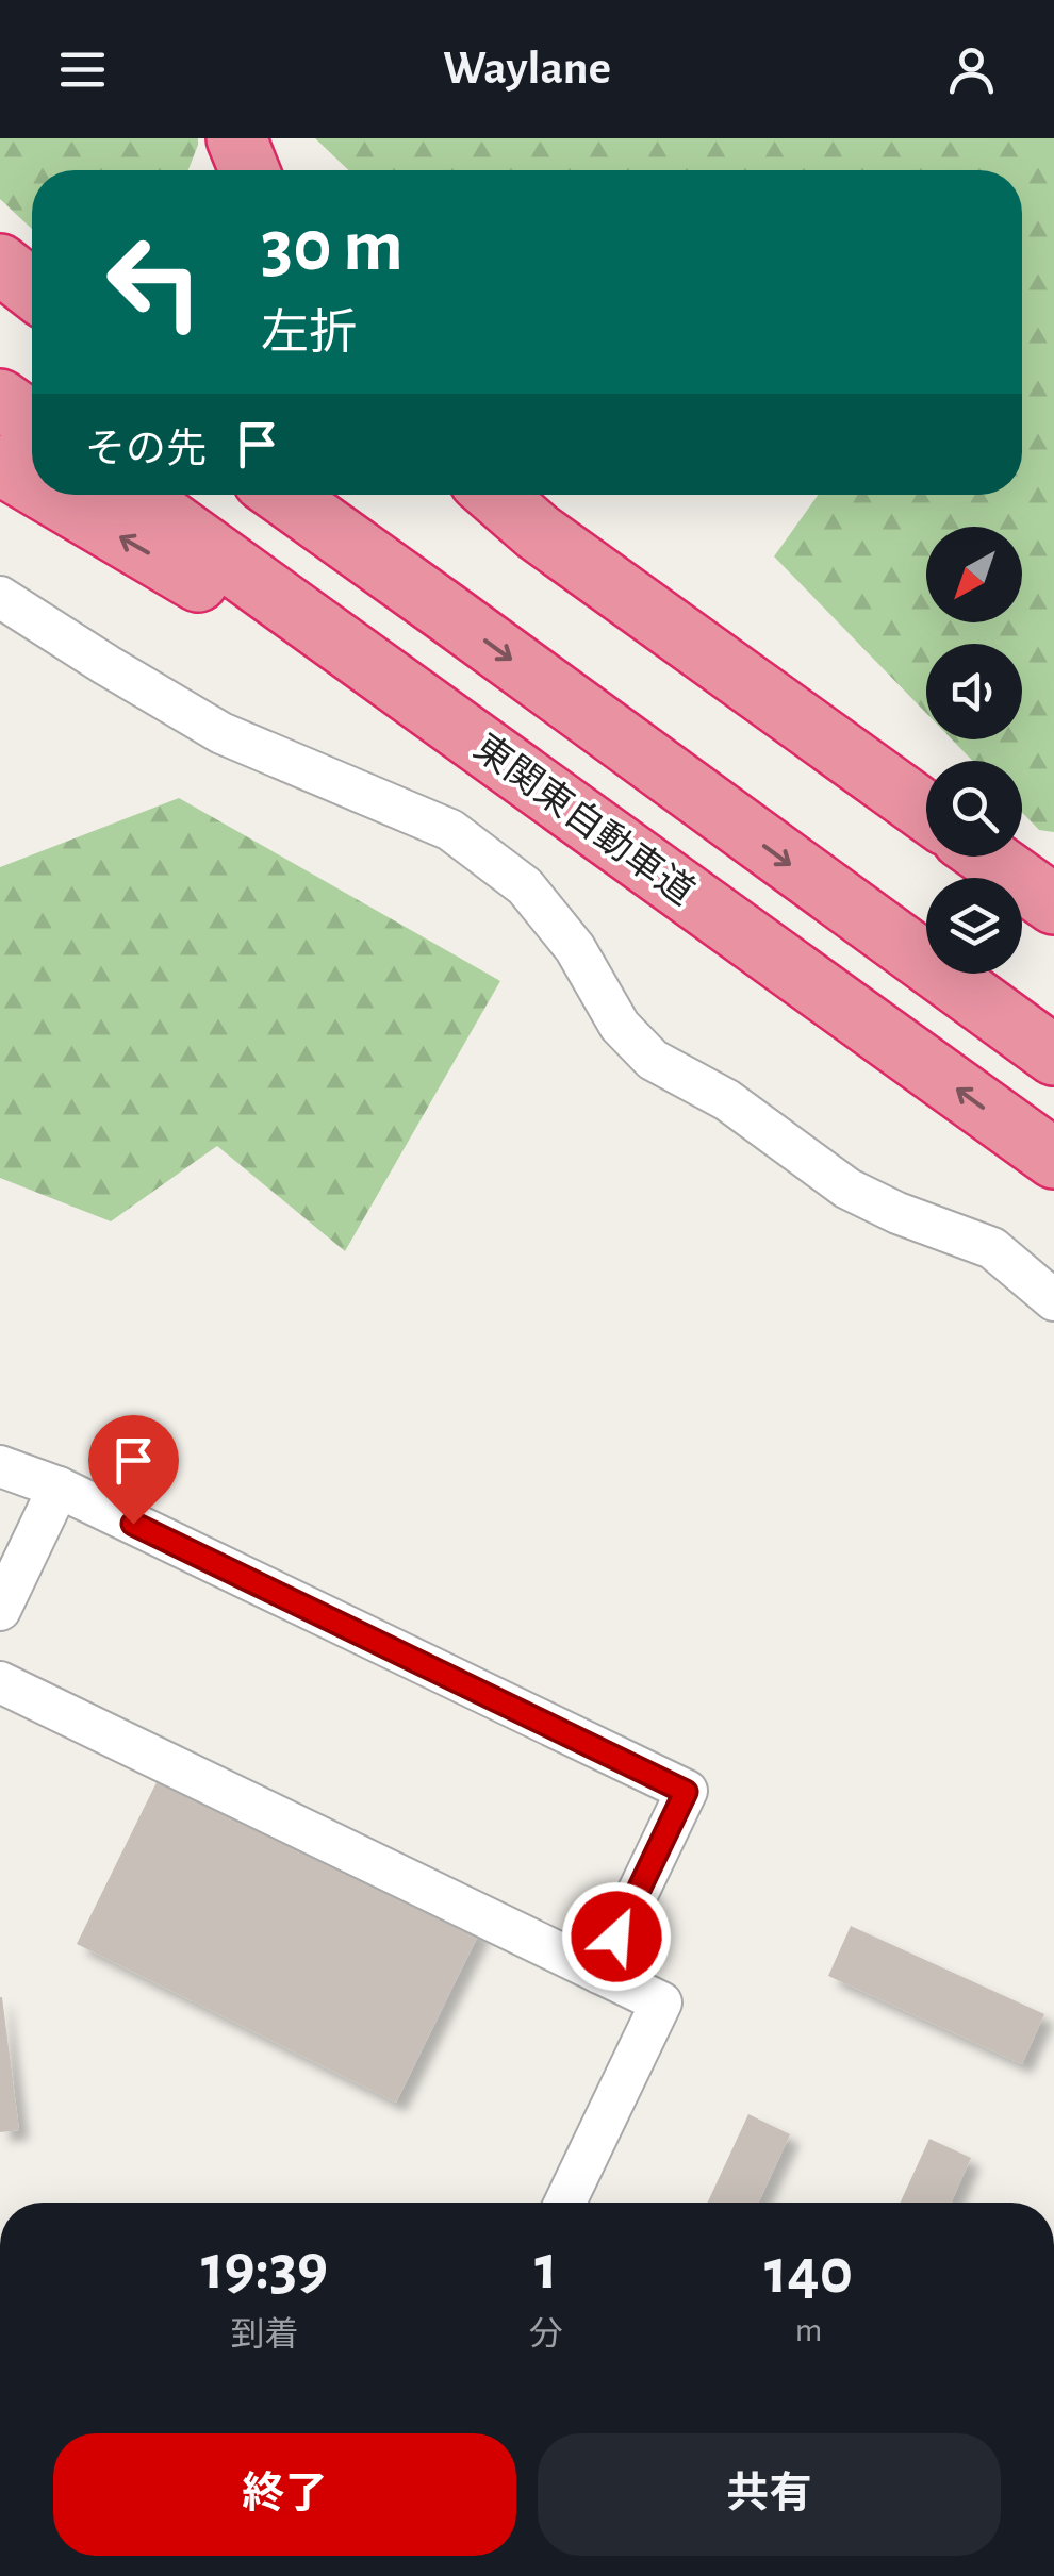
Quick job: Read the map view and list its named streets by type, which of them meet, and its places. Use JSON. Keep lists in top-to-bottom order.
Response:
{
  "streets": {
    "highway": ["東関東自動車道"]
  },
  "north": "bottom left",
  "page": {
    "header": "Waylane",
    "turn": ["30 m", "左折"],
    "then": "その先",
    "eta": [
      "19:39",
      "到着",
      "1",
      "分",
      "140",
      "m"
    ],
    "buttons": ["終了", "共有"]
  }
}
